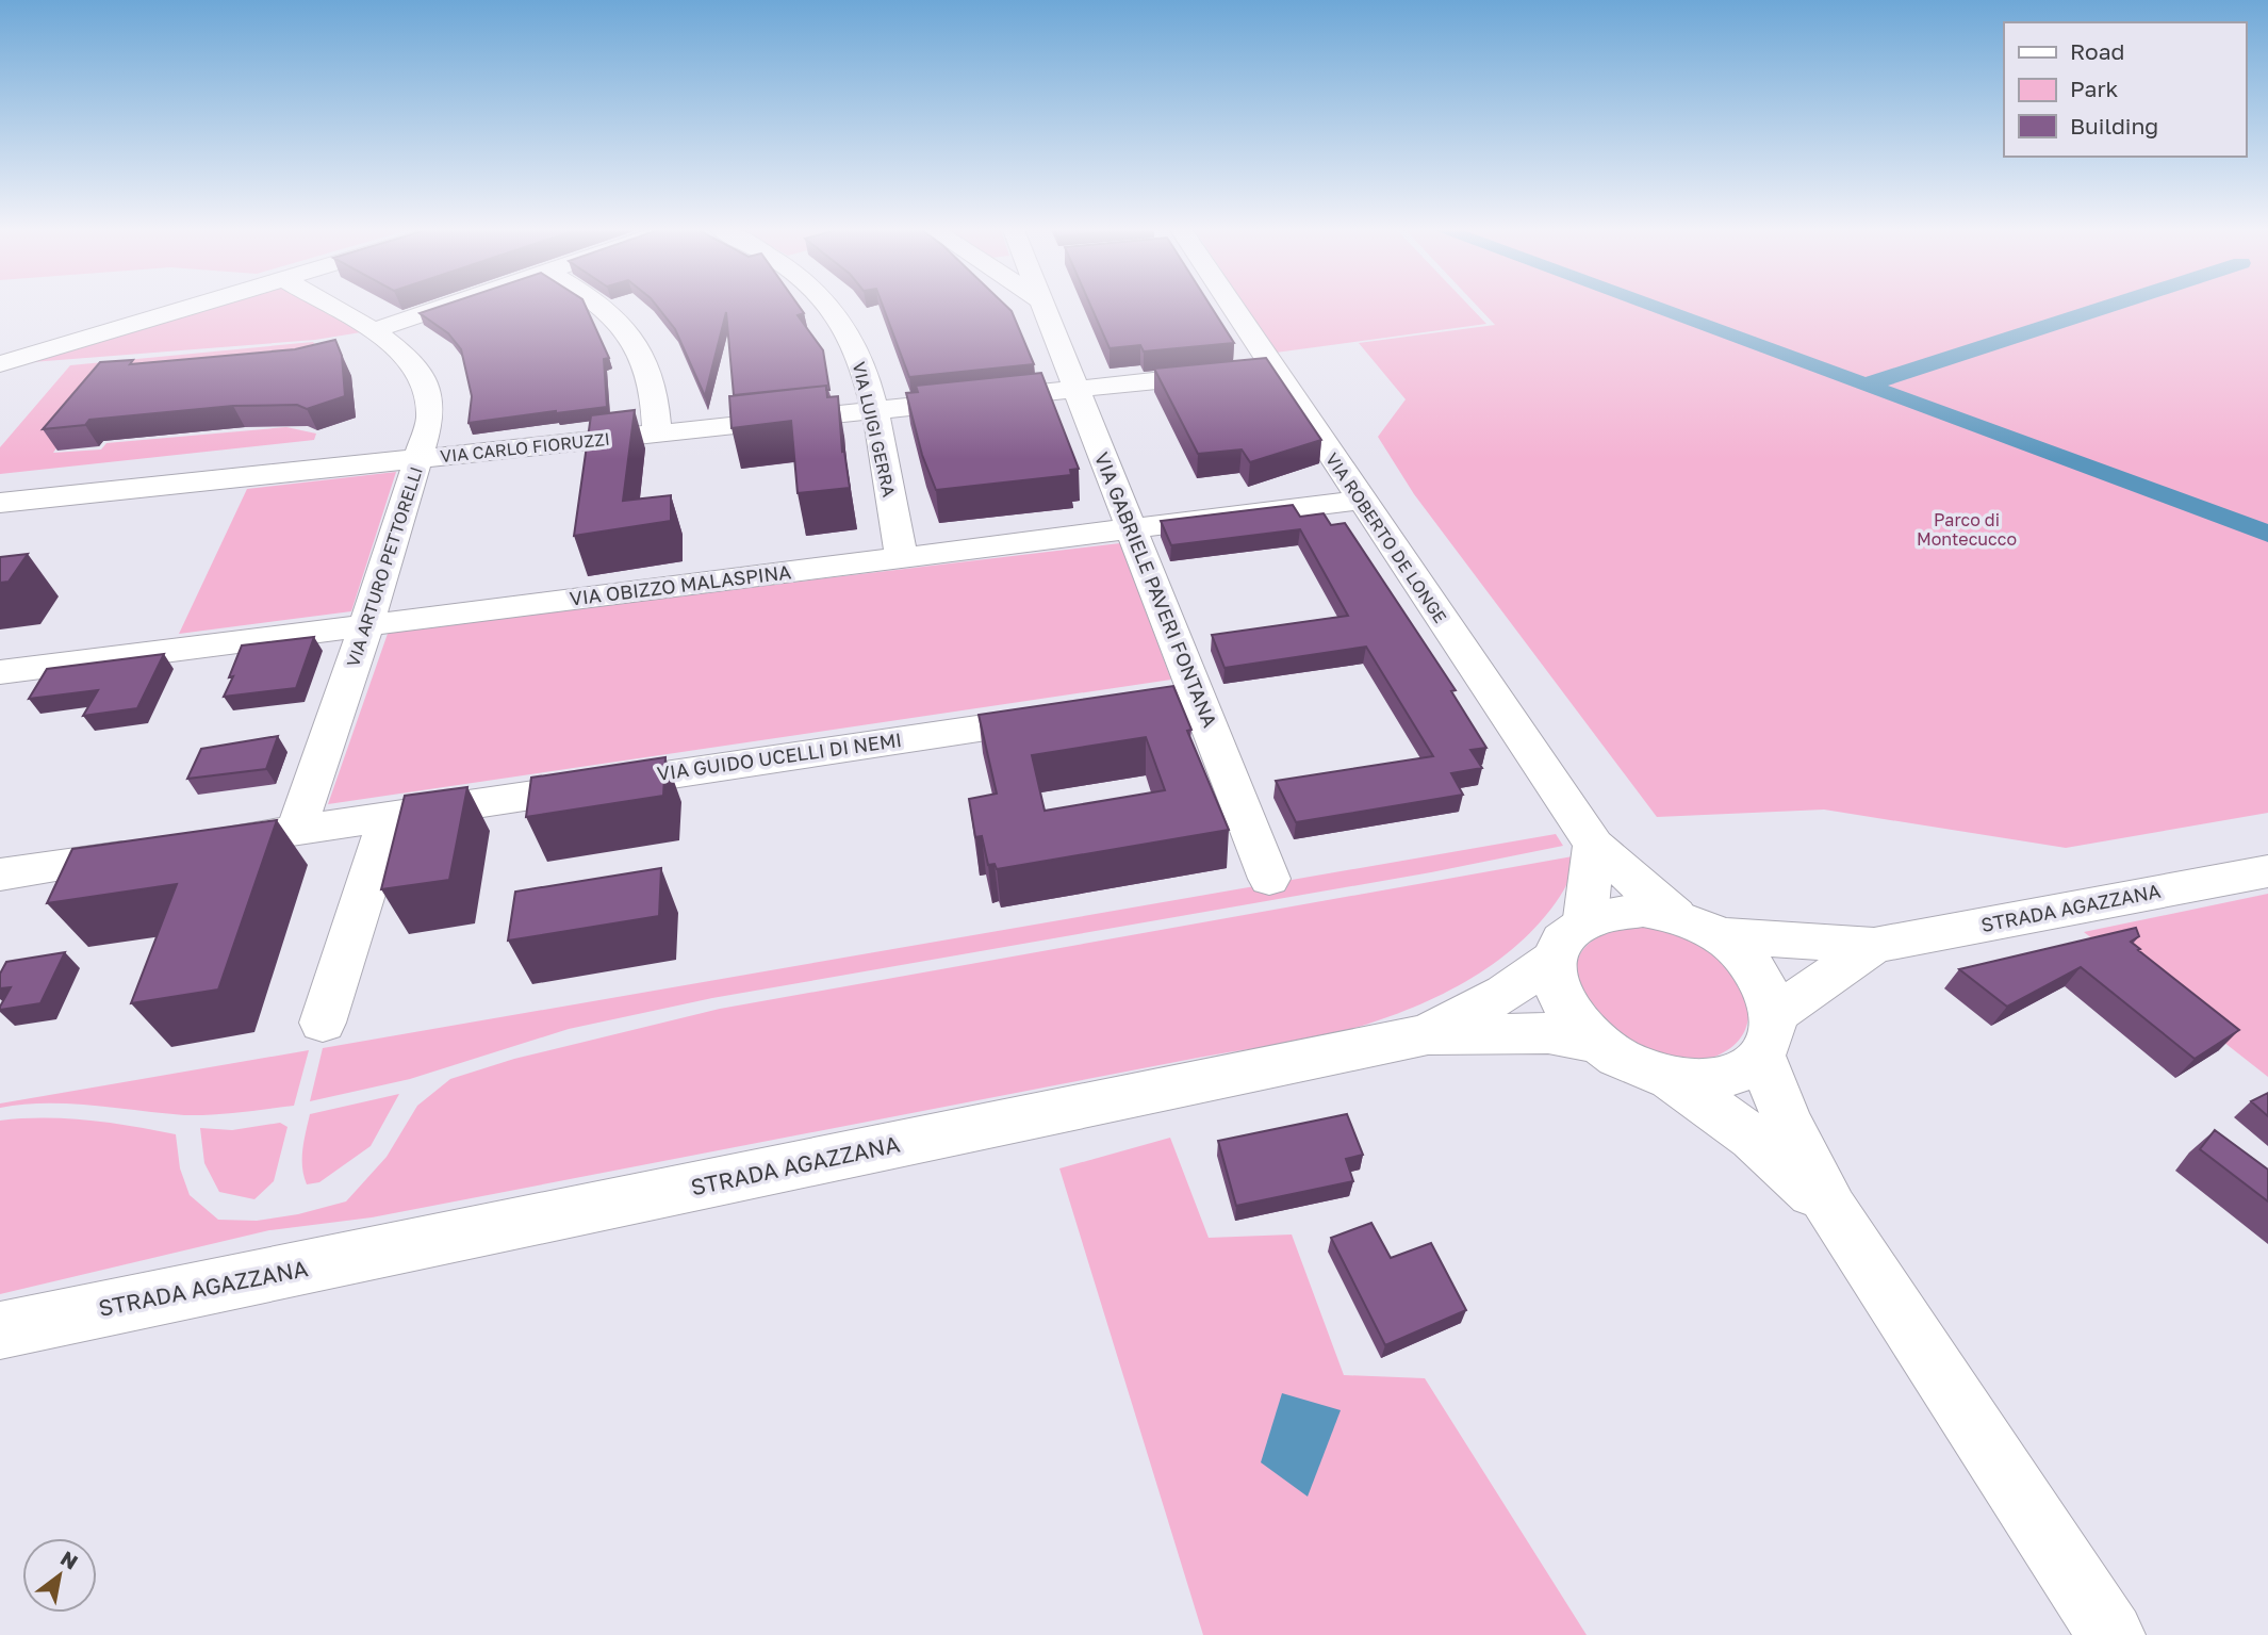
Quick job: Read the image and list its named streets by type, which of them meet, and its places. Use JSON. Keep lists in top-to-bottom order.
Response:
{
  "streets": {
    "street": [
      "VIA LUIGI GERRA",
      "VIA CARLO FIORUZZI",
      "VIA ROBERTO DE LONGE",
      "VIA ARTURO PETTORELLI",
      "VIA OBIZZO MALASPINA",
      "VIA GABRIELE PAVERI FONTANA",
      "VIA GUIDO UCELLI DI NEMI",
      "STRADA AGAZZANA"
    ]
  },
  "crossings": [
    ["VIA LUIGI GERRA", "VIA CARLO FIORUZZI"],
    ["VIA LUIGI GERRA", "VIA OBIZZO MALASPINA"],
    ["VIA CARLO FIORUZZI", "VIA ROBERTO DE LONGE"],
    ["VIA CARLO FIORUZZI", "VIA ARTURO PETTORELLI"],
    ["VIA CARLO FIORUZZI", "VIA GABRIELE PAVERI FONTANA"],
    ["VIA ROBERTO DE LONGE", "VIA OBIZZO MALASPINA"],
    ["VIA ROBERTO DE LONGE", "STRADA AGAZZANA"],
    ["VIA ARTURO PETTORELLI", "VIA OBIZZO MALASPINA"],
    ["VIA ARTURO PETTORELLI", "VIA GUIDO UCELLI DI NEMI"],
    ["VIA OBIZZO MALASPINA", "VIA GABRIELE PAVERI FONTANA"]
  ],
  "parks": ["Parco di Montecucco"],
  "legend": ["Road", "Park", "Building"],
  "north": "top right"
}
